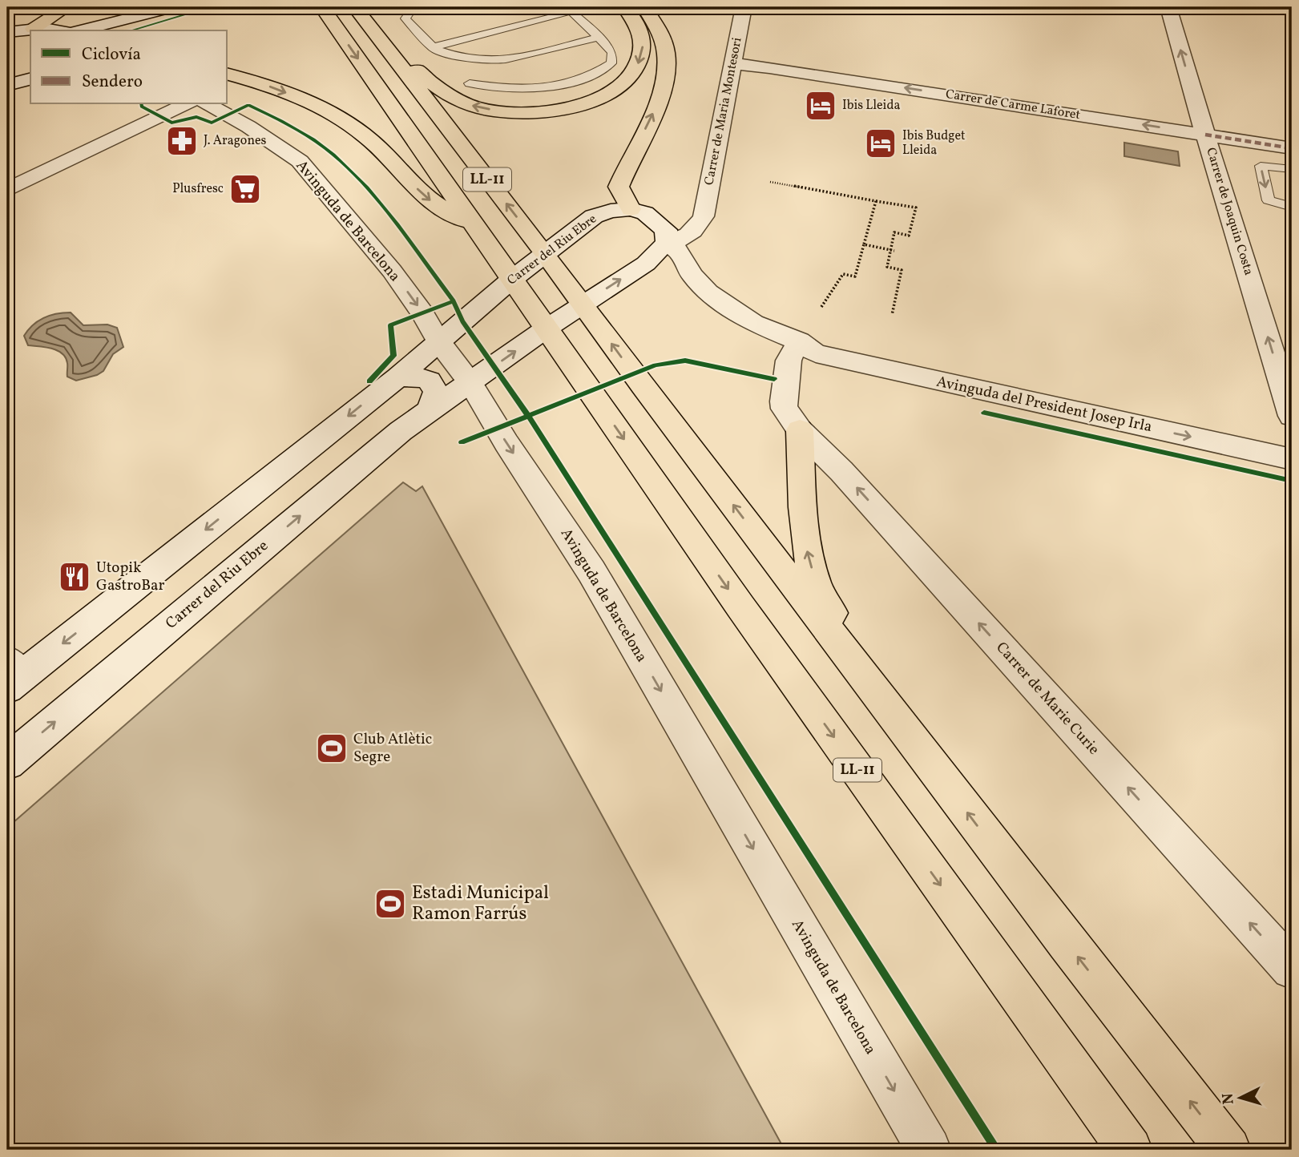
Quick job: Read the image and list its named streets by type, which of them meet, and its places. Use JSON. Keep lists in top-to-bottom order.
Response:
{
  "streets": {
    "main road": ["LL-11"],
    "street": [
      "Carrer de Carme Laforet",
      "Carrer de Maria Montesori",
      "Carrer de Joaquin Costa",
      "Avinguda de Barcelona",
      "Carrer del Riu Ebre",
      "Avinguda del President Josep Irla",
      "Carrer de Marie Curie"
    ]
  },
  "crossings": [
    ["Carrer de Carme Laforet", "Carrer de Maria Montesori"],
    ["Carrer de Carme Laforet", "Carrer de Joaquin Costa"],
    ["Carrer de Maria Montesori", "Carrer del Riu Ebre"],
    ["Carrer de Maria Montesori", "Avinguda del President Josep Irla"],
    ["LL-11", "Carrer del Riu Ebre"],
    ["Avinguda de Barcelona", "Carrer del Riu Ebre"],
    ["Carrer del Riu Ebre", "Avinguda del President Josep Irla"],
    ["Avinguda del President Josep Irla", "Carrer de Marie Curie"]
  ],
  "one_way": [
    "Carrer de Carme Laforet",
    "Carrer de Joaquin Costa",
    "Avinguda de Barcelona",
    "Carrer de Marie Curie"
  ],
  "places": {
    "hotel": ["Ibis Lleida", "Ibis Budget Lleida"],
    "pharmacy": ["J. Aragones"],
    "supermarket": ["Plusfresc"],
    "restaurant": ["Utopik GastroBar"],
    "sports": ["Club Atlètic Segre", "Estadi Municipal Ramon Farrús"]
  },
  "legend": ["Ciclovía", "Sendero"],
  "north": "left"
}
